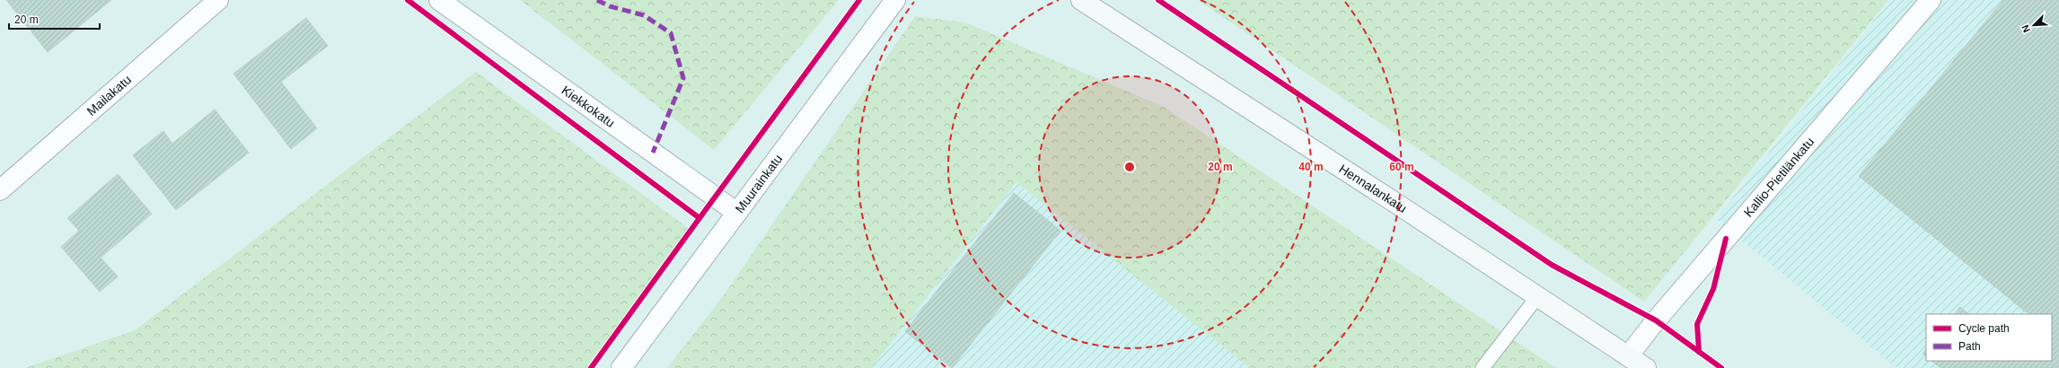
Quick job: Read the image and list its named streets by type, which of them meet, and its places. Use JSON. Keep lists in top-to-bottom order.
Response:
{
  "streets": {
    "street": [
      "Mailakatu",
      "Kiekkokatu",
      "Kallio-Pietilänkatu",
      "Muurainkatu",
      "Hennalankatu"
    ]
  },
  "crossings": [
    ["Kiekkokatu", "Muurainkatu"],
    ["Kallio-Pietilänkatu", "Hennalankatu"]
  ],
  "legend": ["Cycle path", "Path"],
  "scale_bar": "20 m",
  "north": "bottom left",
  "rings": ["20 m", "40 m", "60 m"]
}
